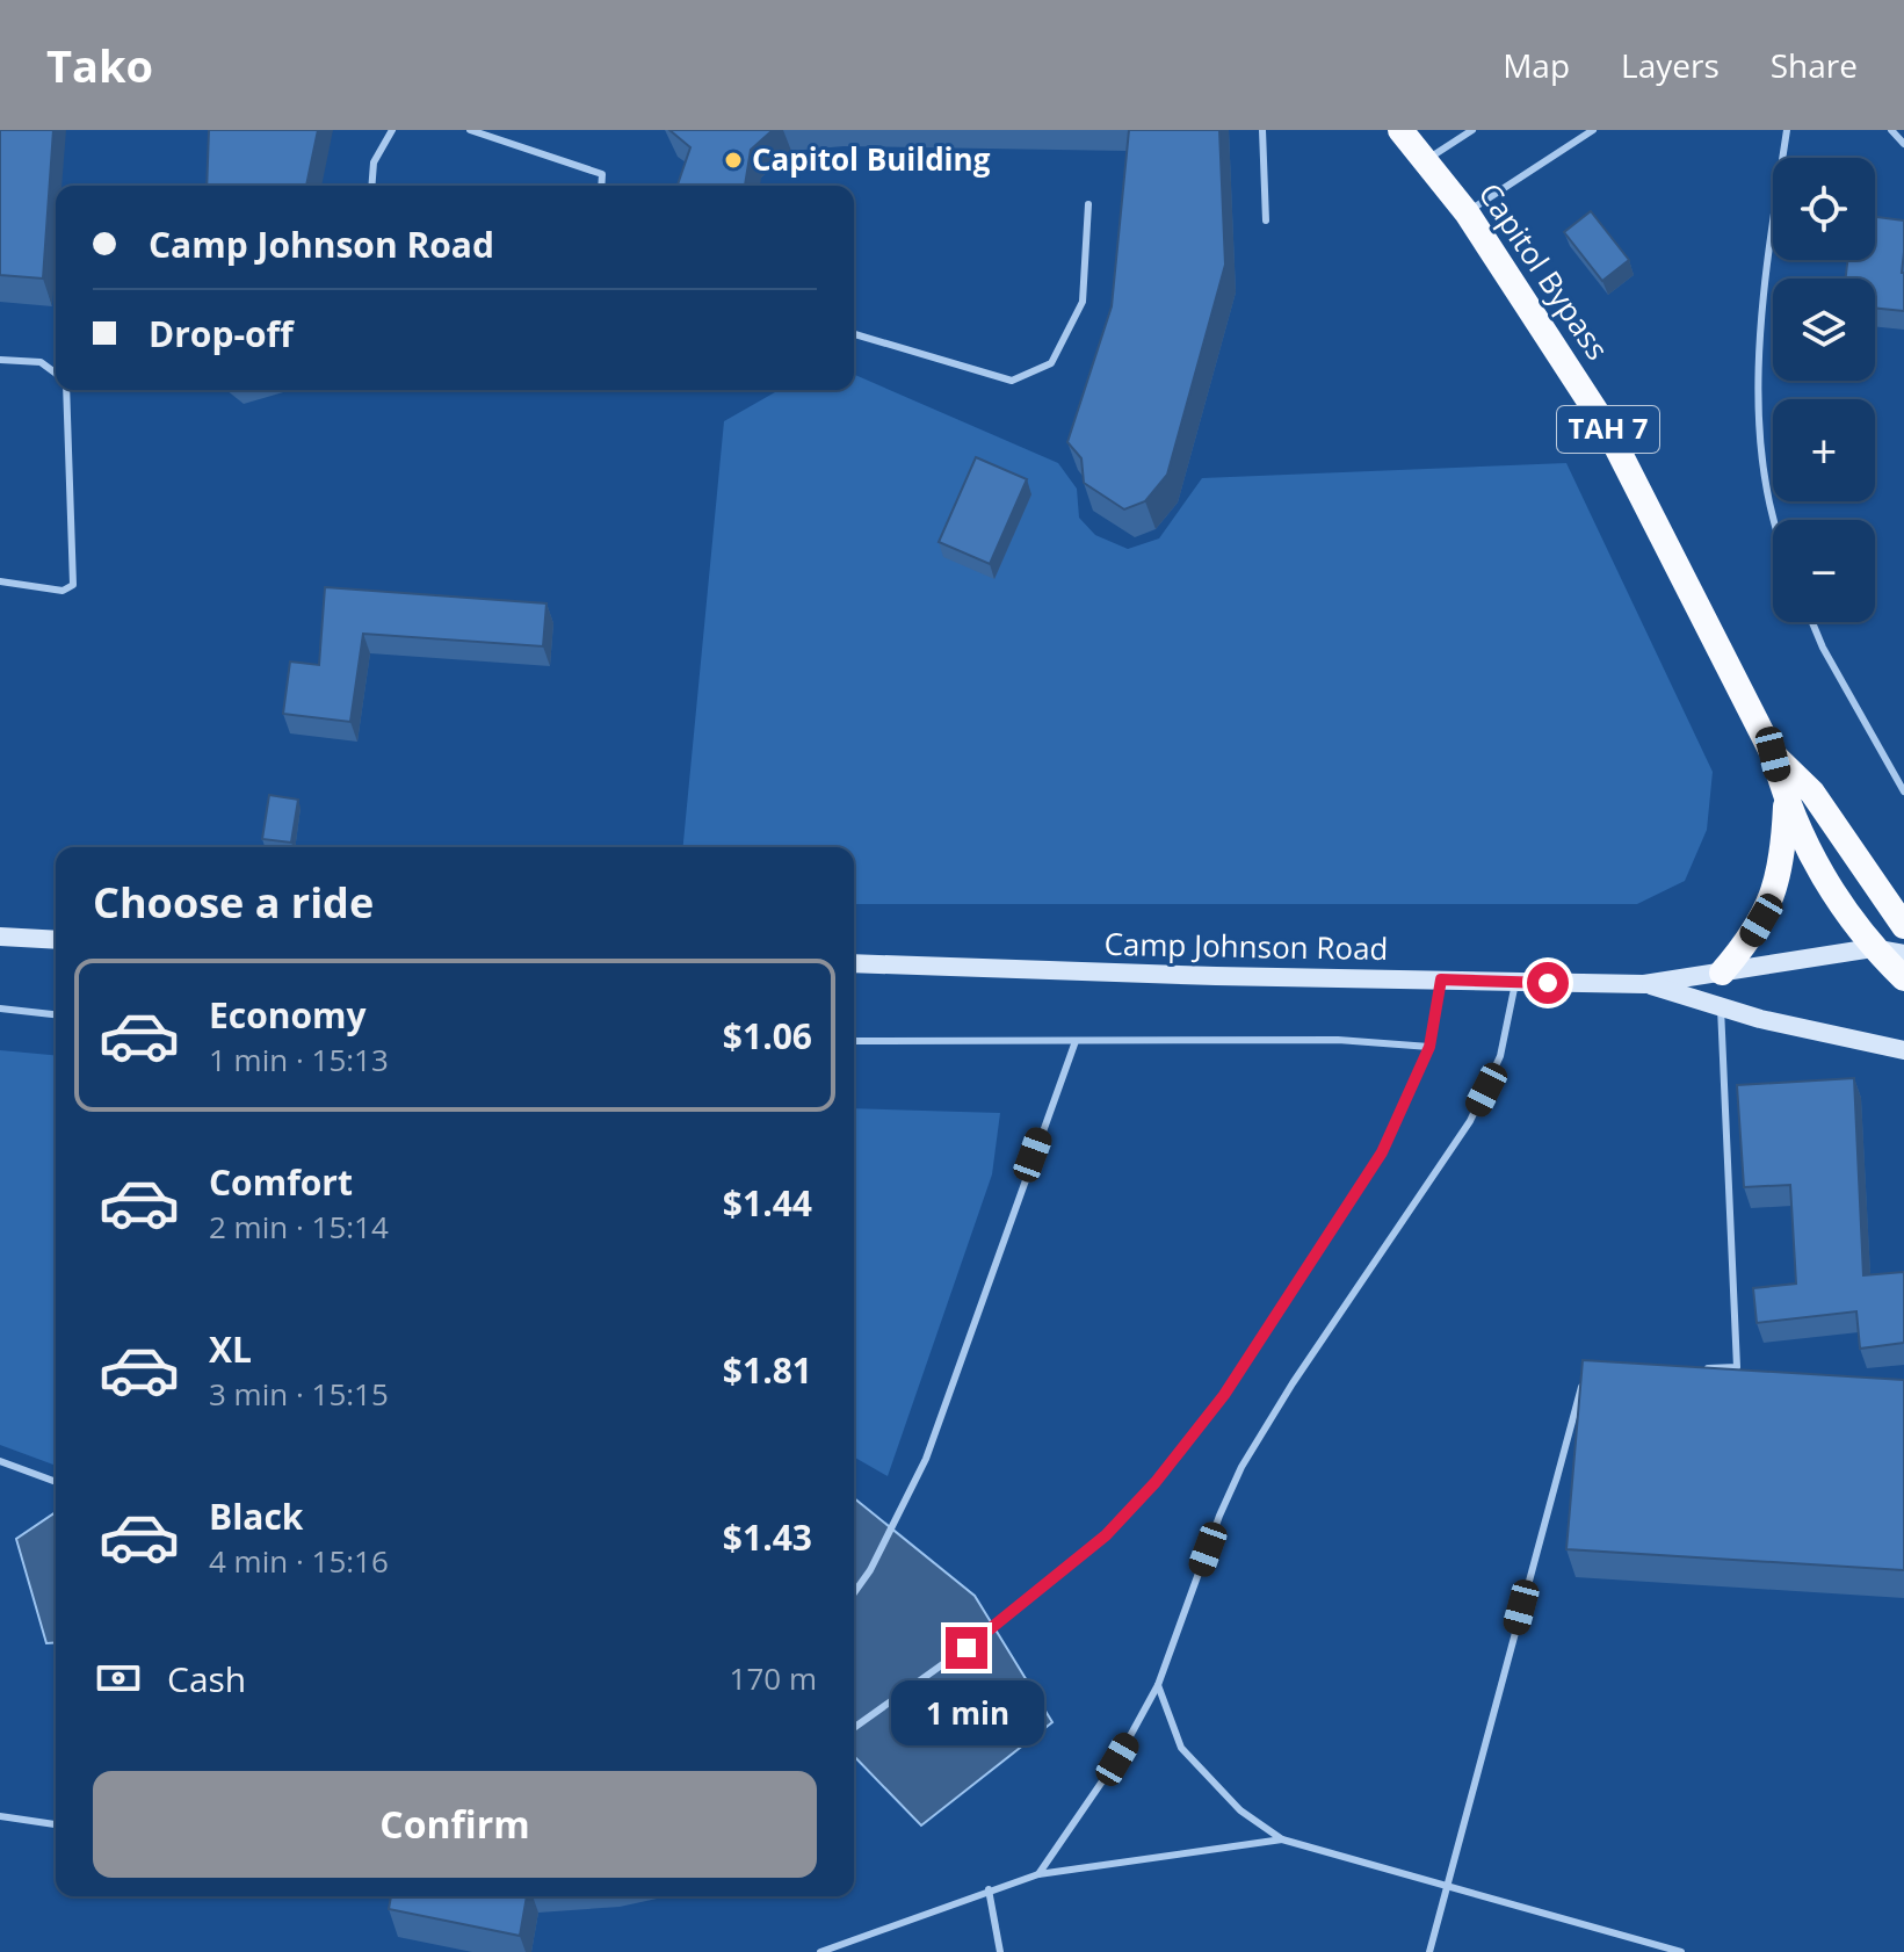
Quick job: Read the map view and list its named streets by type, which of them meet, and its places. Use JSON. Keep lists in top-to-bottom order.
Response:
{
  "streets": {
    "highway": ["Capitol Bypass", "TAH 7"],
    "main road": ["Camp Johnson Road"]
  },
  "crossings": [
    ["Capitol Bypass", "Camp Johnson Road"]
  ],
  "places": ["Capitol Building"],
  "page": {
    "header": "Tako",
    "nav": ["Map", "Layers", "Share"],
    "map_buttons": ["+", "−"],
    "banner": ["Camp Johnson Road", "Drop-off"],
    "heading": "Choose a ride",
    "list": [
      {
        "name": "Economy",
        "note": "1 min · 15:13",
        "value": "$1.06"
      },
      {
        "name": "Comfort",
        "note": "2 min · 15:14",
        "value": "$1.44"
      },
      {
        "name": "XL",
        "note": "3 min · 15:15",
        "value": "$1.81"
      },
      {
        "name": "Black",
        "note": "4 min · 15:16",
        "value": "$1.43"
      }
    ],
    "pay": ["Cash", "170 m"],
    "bubble": "1 min",
    "buttons": "Confirm"
  }
}
